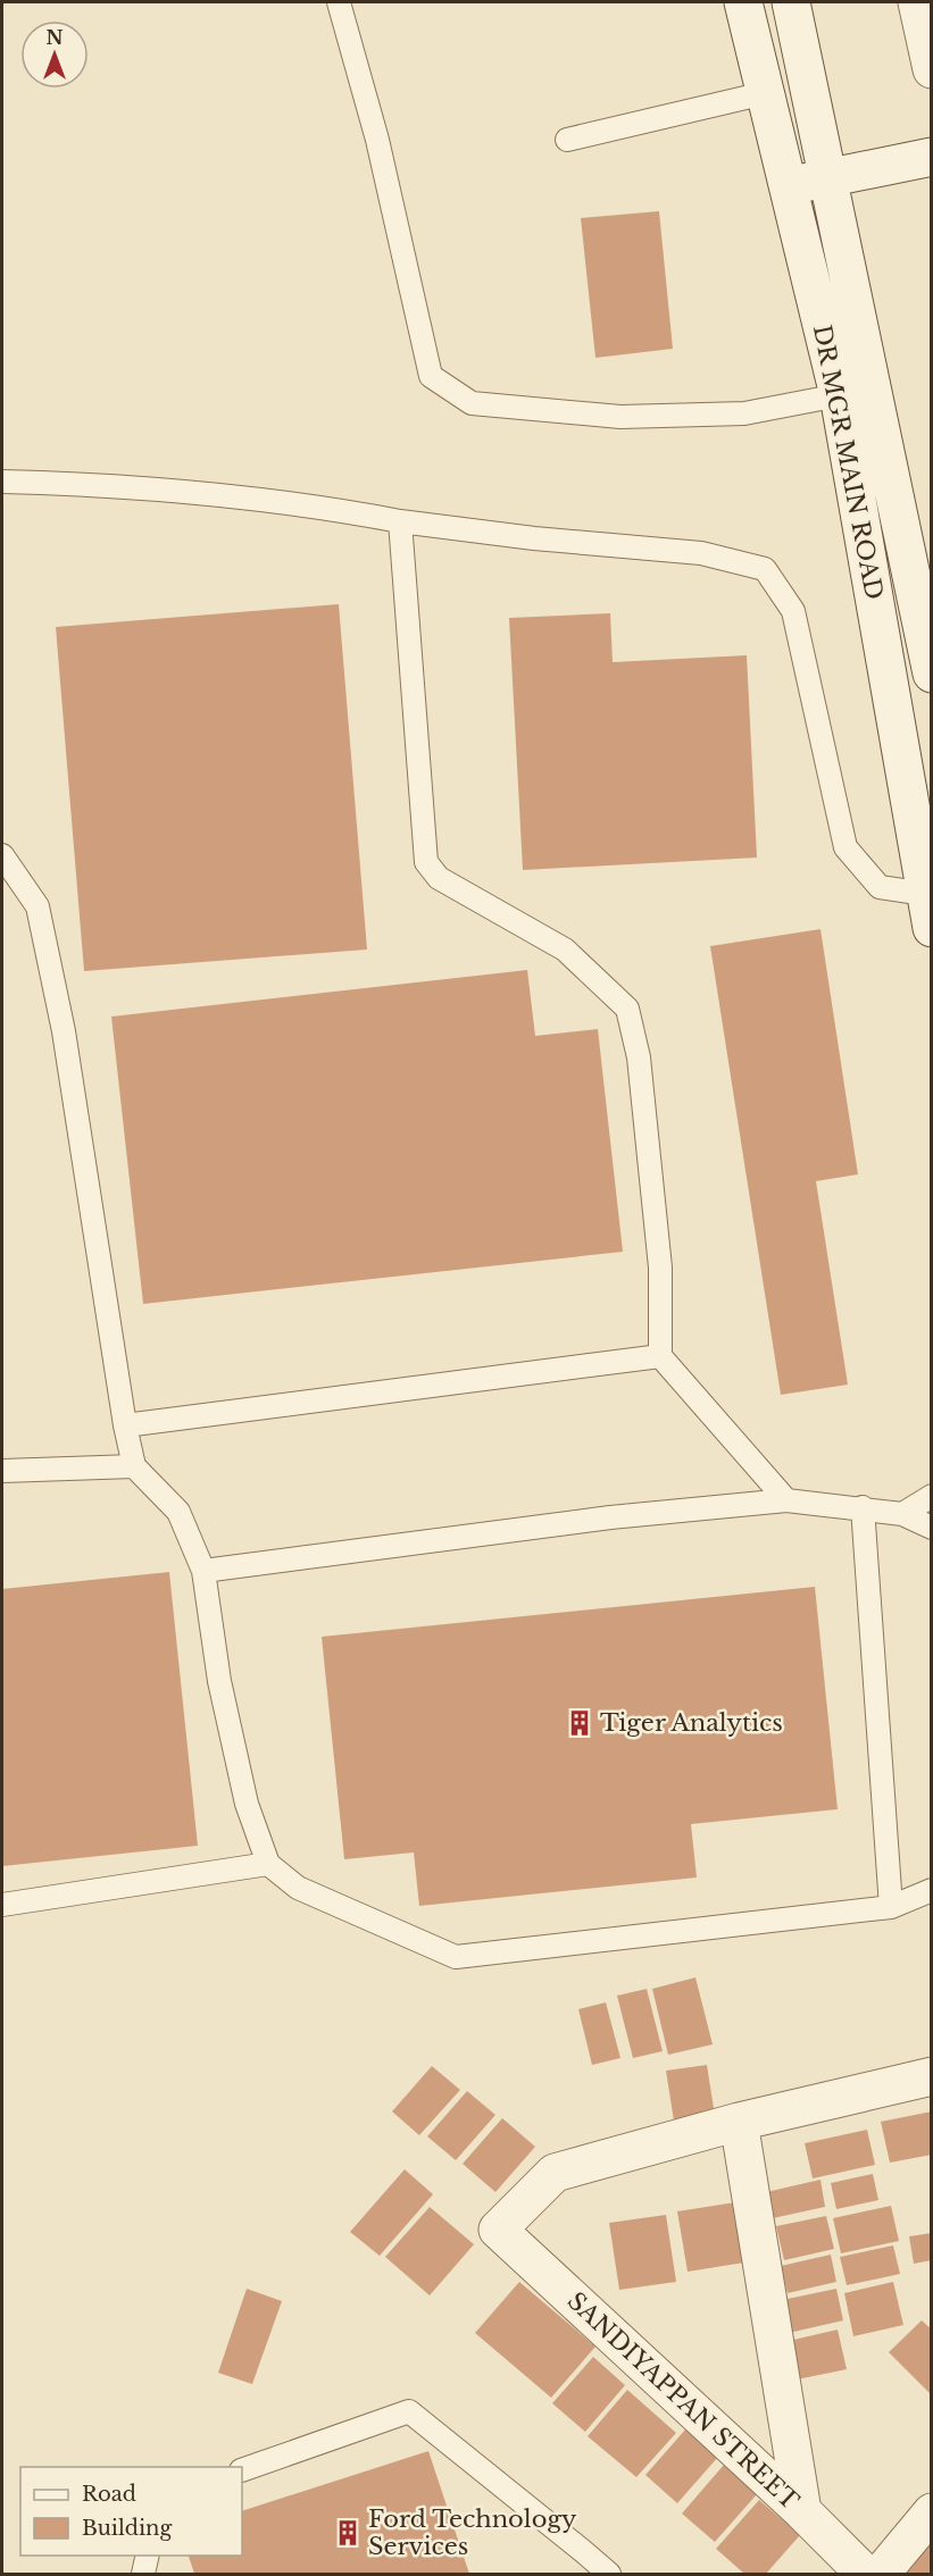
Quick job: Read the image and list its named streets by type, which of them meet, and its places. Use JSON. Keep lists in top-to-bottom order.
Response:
{
  "streets": {
    "street": ["DR MGR MAIN ROAD", "SANDIYAPPAN STREET"]
  },
  "places": {
    "building": ["Tiger Analytics", "Ford Technology Services"]
  },
  "legend": ["Road", "Building"],
  "north": "top"
}
